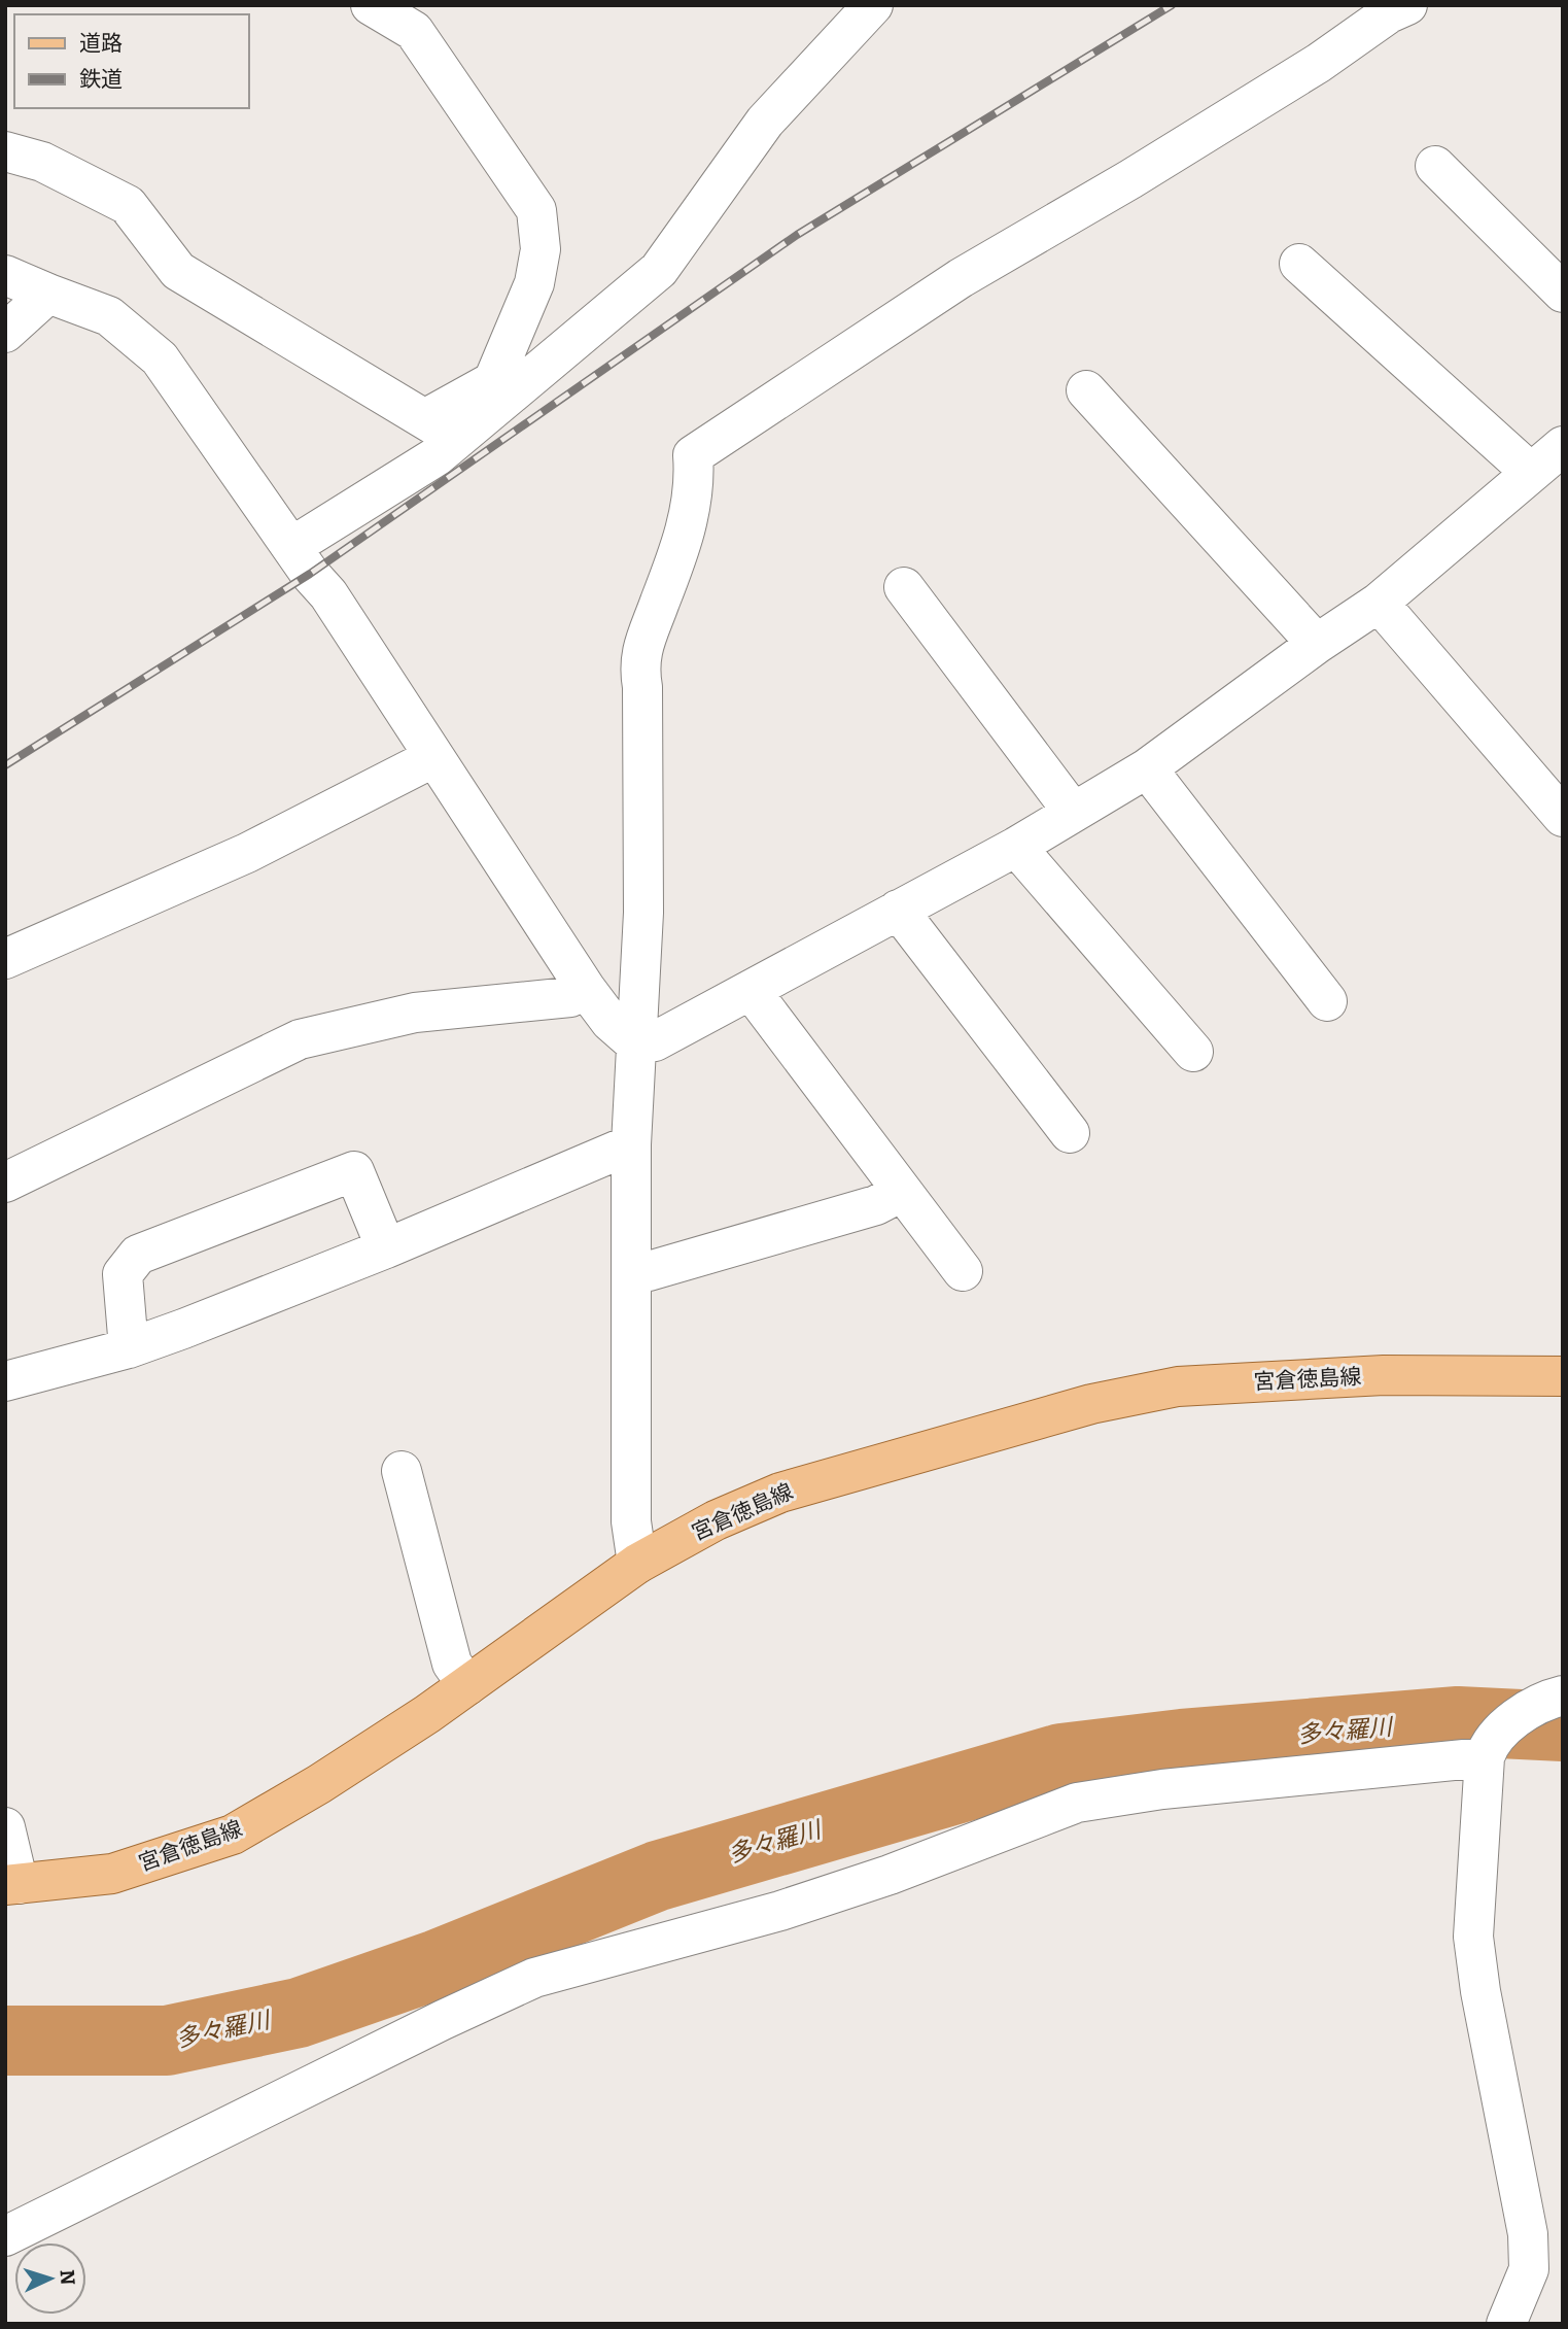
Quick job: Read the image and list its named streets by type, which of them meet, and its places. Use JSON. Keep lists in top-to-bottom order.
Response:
{
  "streets": {
    "main road": ["宮倉徳島線"]
  },
  "water": ["多々羅川"],
  "legend": ["道路", "鉄道"],
  "north": "right"
}
